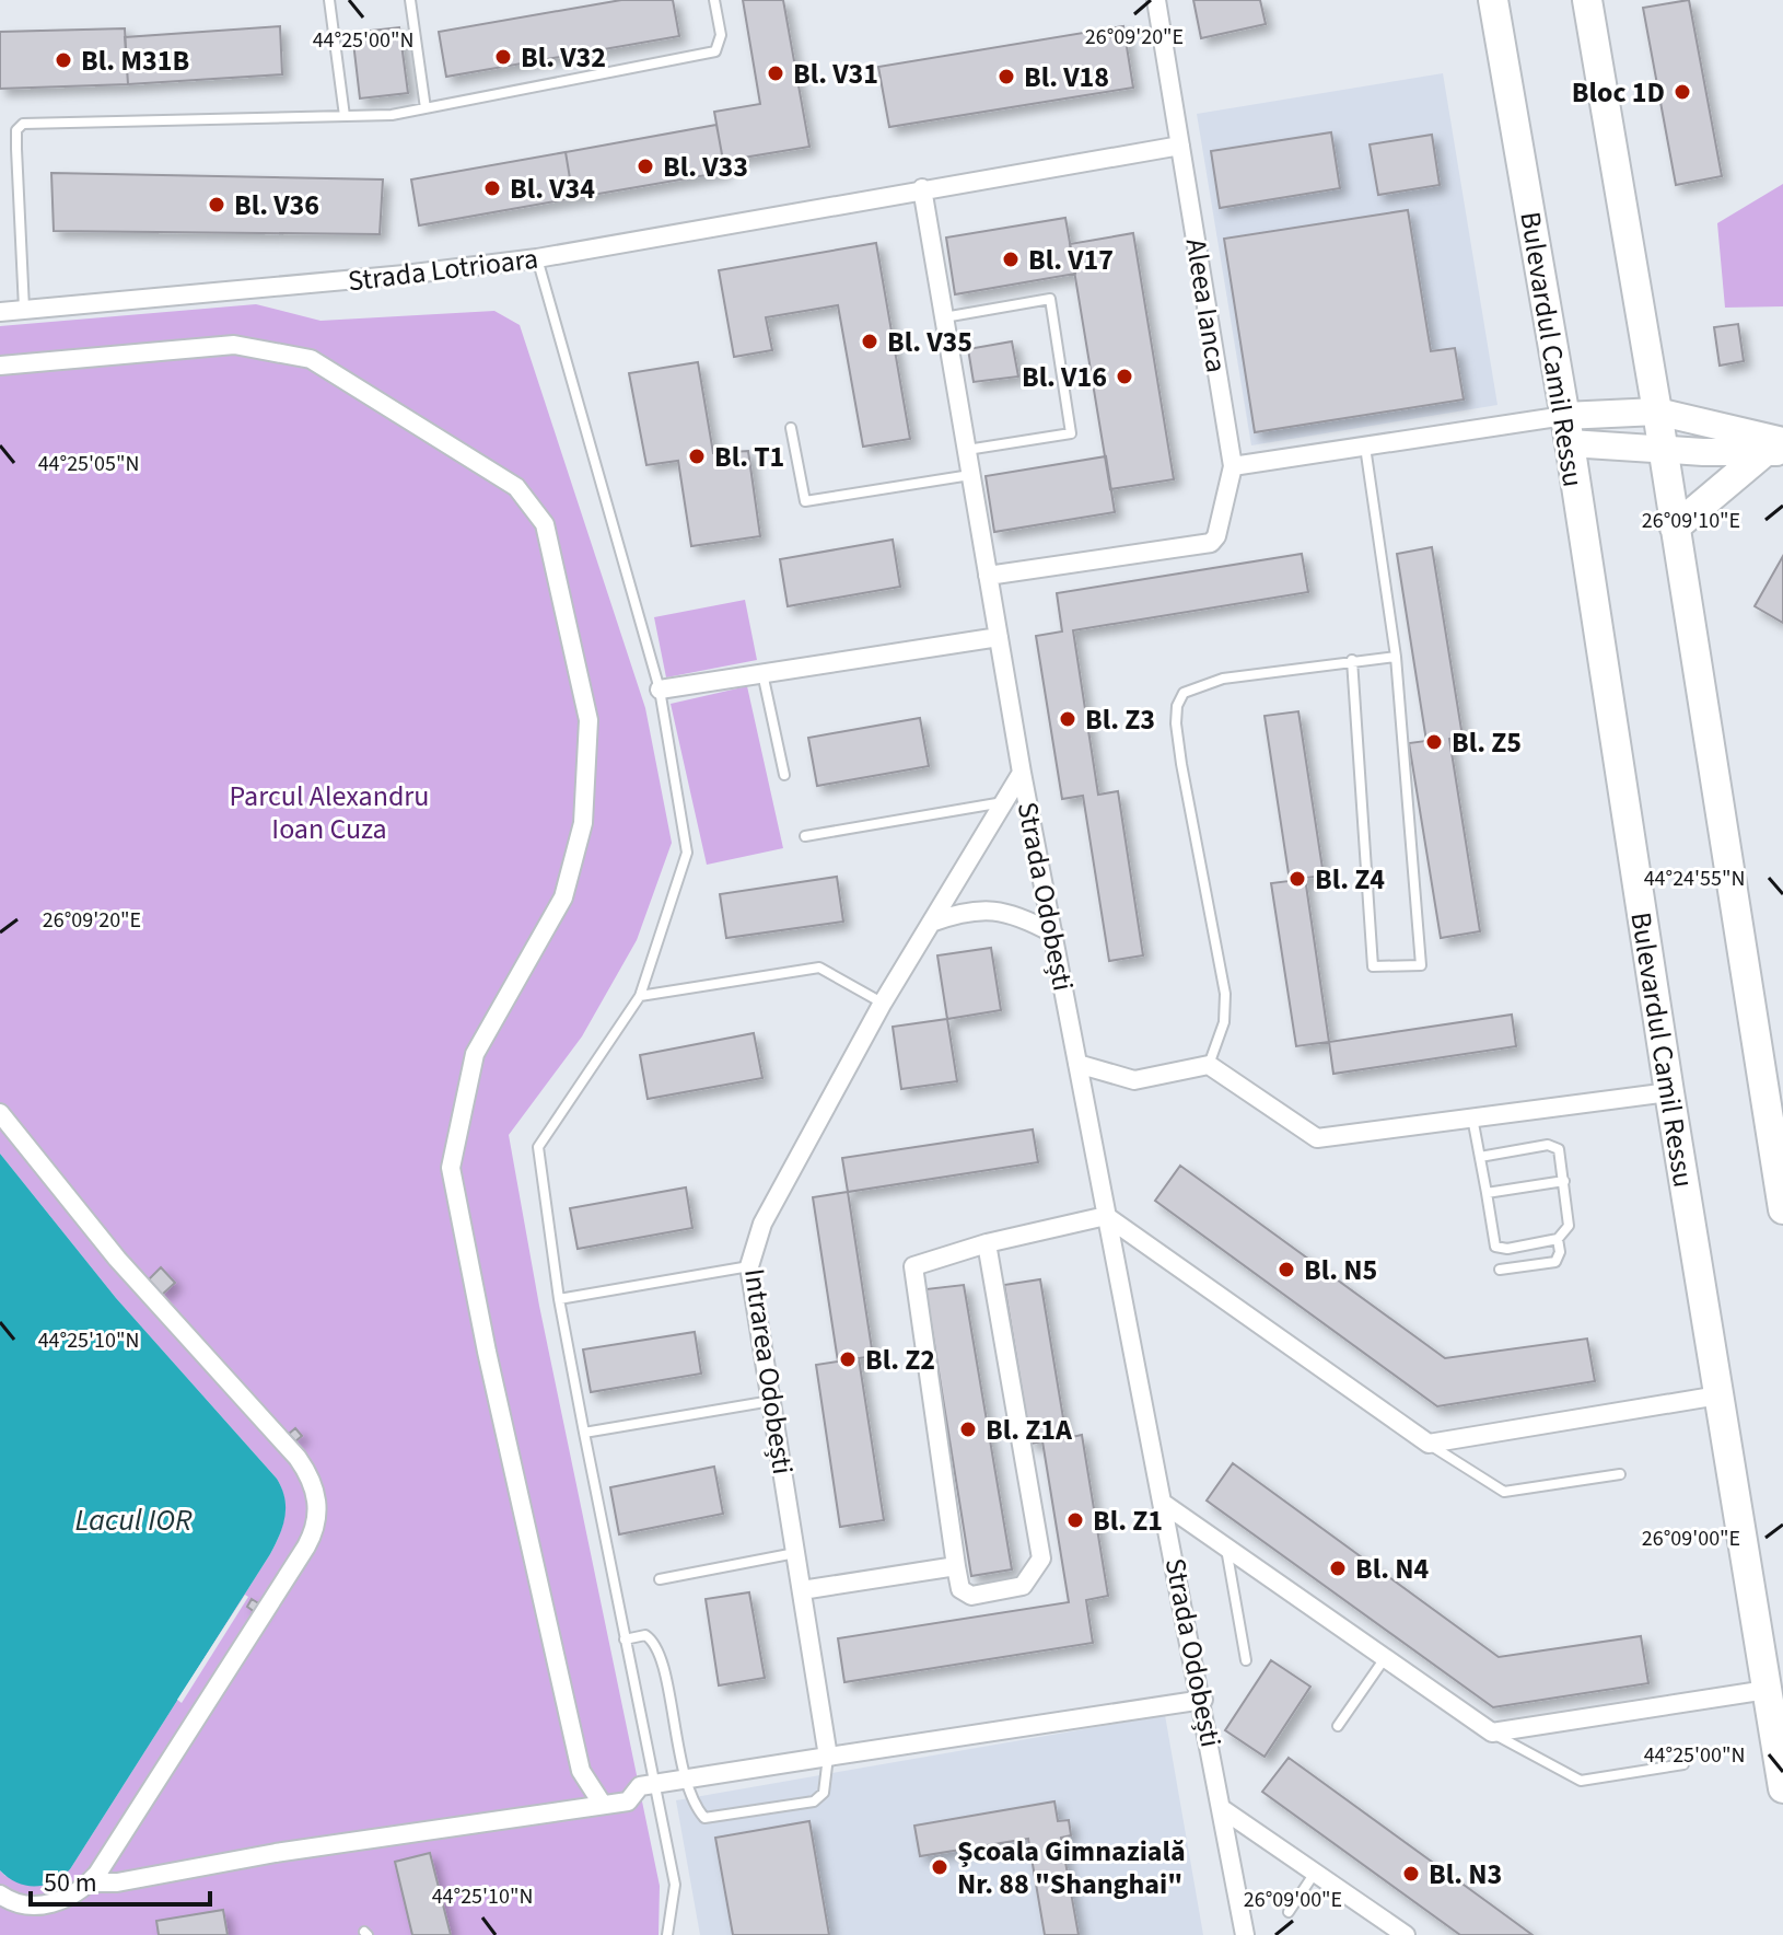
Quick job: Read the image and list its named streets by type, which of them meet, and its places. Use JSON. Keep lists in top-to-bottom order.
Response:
{
  "streets": {
    "main road": ["Bulevardul Camil Ressu"],
    "street": [
      "Strada Lotrioara",
      "Aleea Ianca",
      "Strada Odobești",
      "Intrarea Odobești"
    ]
  },
  "crossings": [
    ["Strada Lotrioara", "Strada Odobești"],
    ["Strada Odobești", "Intrarea Odobești"]
  ],
  "water": ["Lacul IOR"],
  "parks": ["Parcul Alexandru Ioan Cuza"],
  "places": [
    "Bl. V32",
    "Bl. M31B",
    "Bl. V31",
    "Bl. V18",
    "Bloc 1D",
    "Bl. V33",
    "Bl. V34",
    "Bl. V36",
    "Bl. V17",
    "Bl. V35",
    "Bl. V16",
    "Bl. T1",
    "Bl. Z3",
    "Bl. Z5",
    "Bl. Z4",
    "Bl. N5",
    "Bl. Z2",
    "Bl. Z1A",
    "Bl. Z1",
    "Bl. N4",
    "Școala Gimnazială Nr. 88 \"Shanghai\"",
    "Bl. N3"
  ],
  "scale_bar": "50 m",
  "coordinates": [
    "26°09'20\"E",
    "44°25'00\"N",
    "44°25'05\"N",
    "26°09'10\"E",
    "44°24'55\"N",
    "44°25'10\"N",
    "26°09'00\"E"
  ]
}
